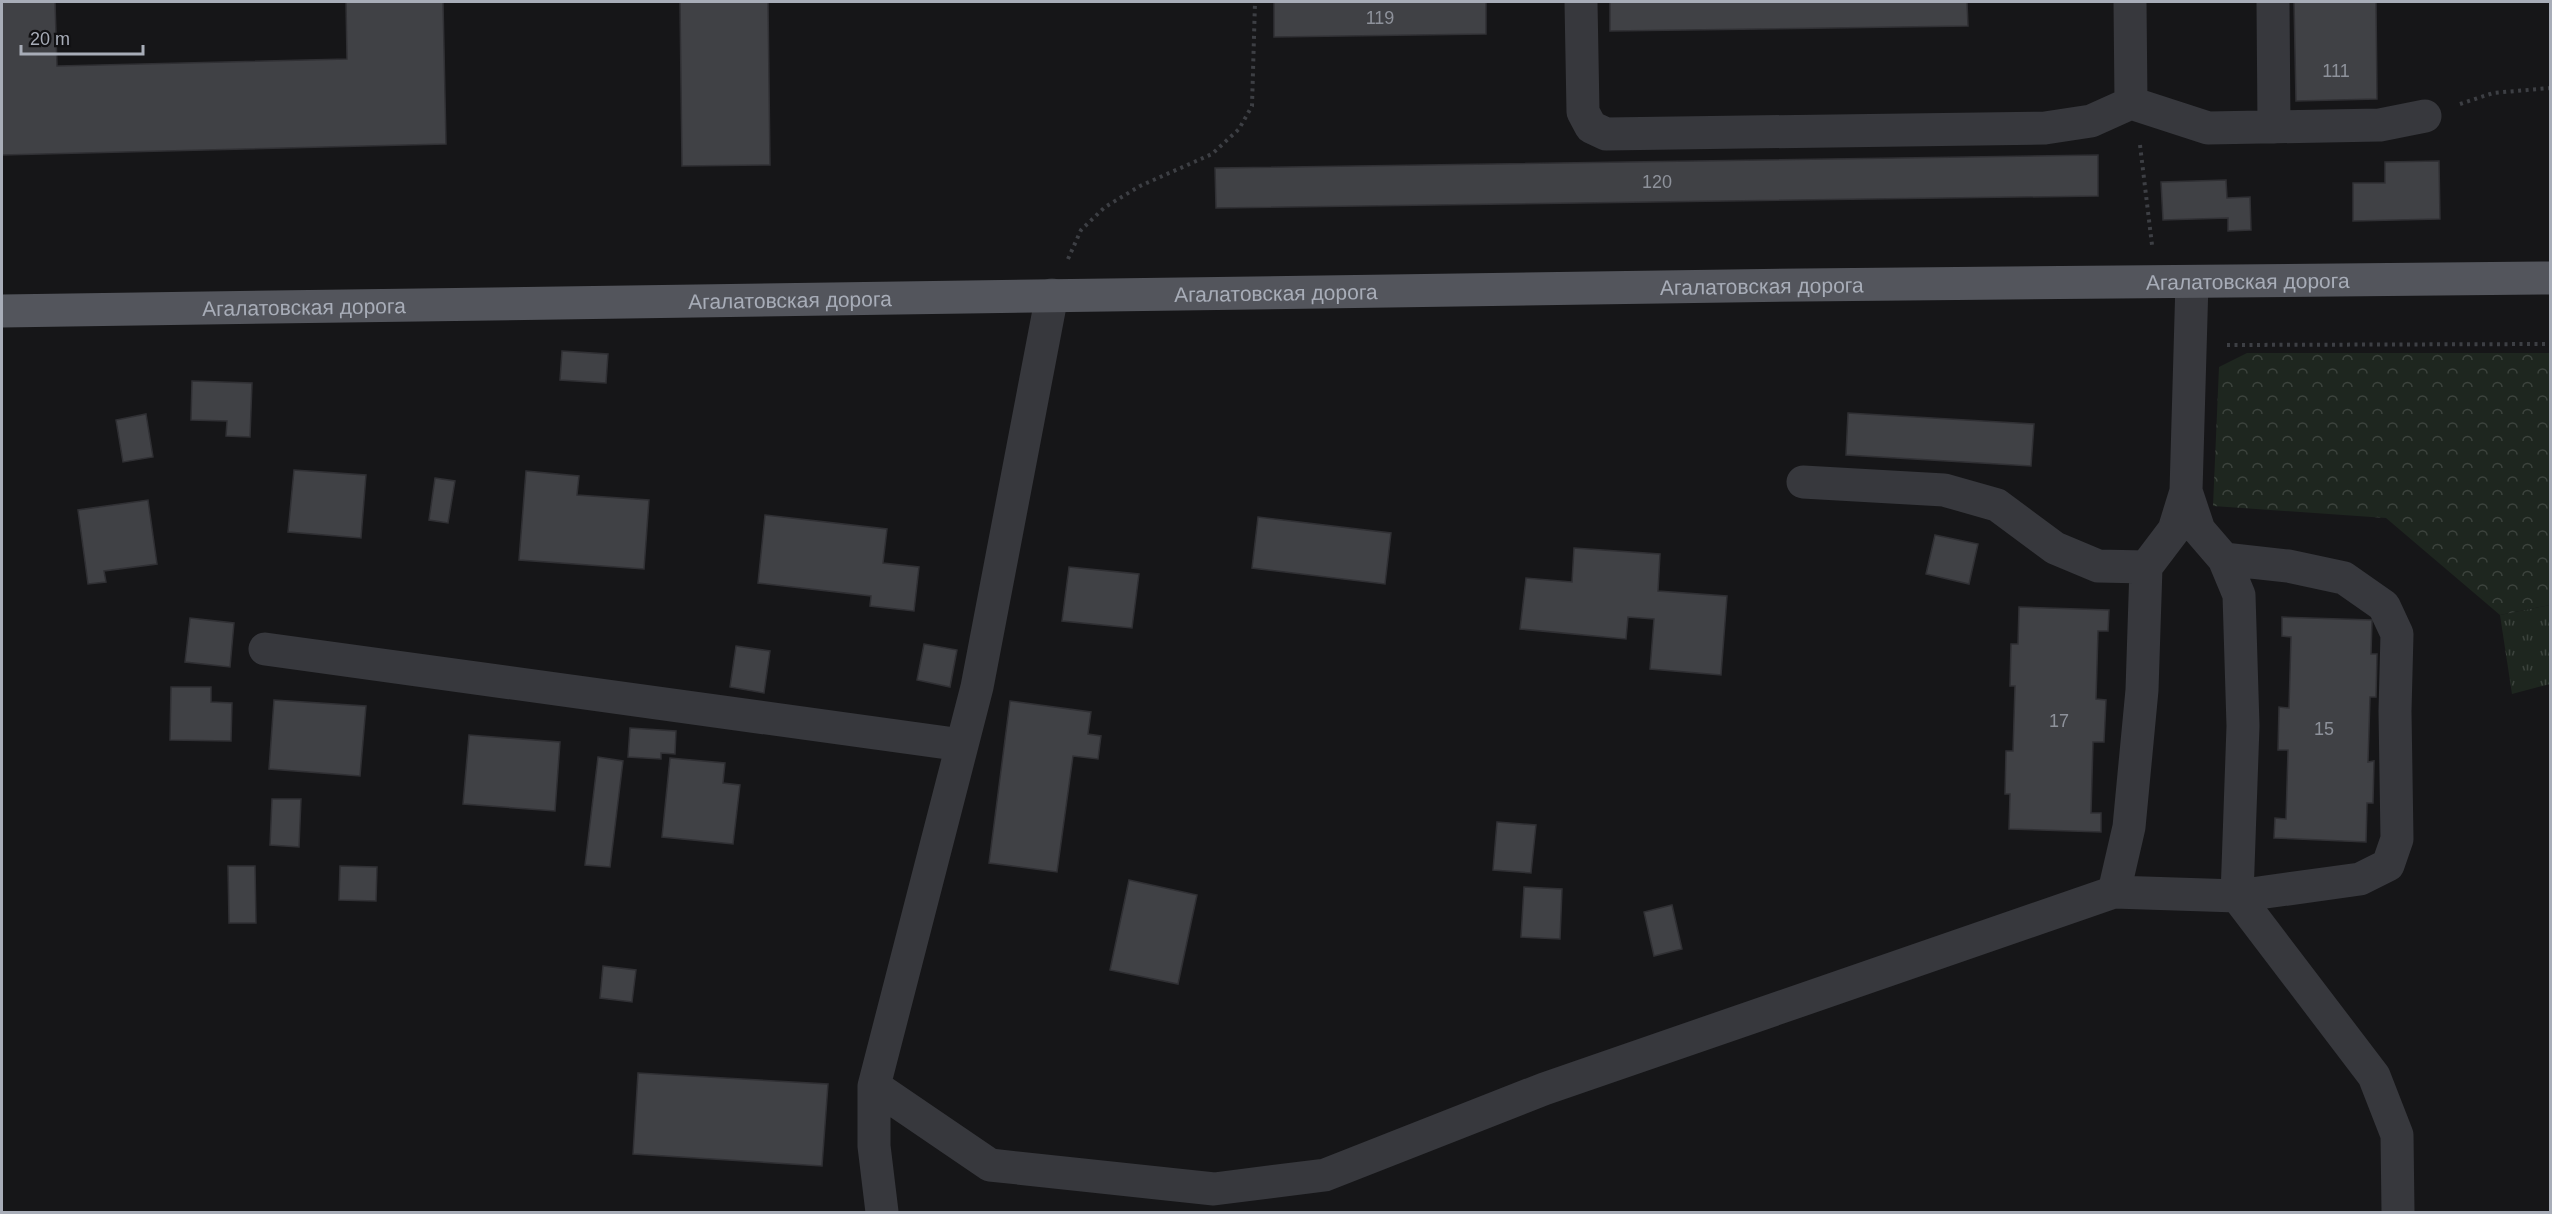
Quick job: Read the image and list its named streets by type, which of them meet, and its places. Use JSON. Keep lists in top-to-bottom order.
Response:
{
  "streets": {
    "main road": ["Агалатовская дорога"]
  },
  "house_numbers": [
    "119",
    "111",
    "120",
    "17",
    "15"
  ],
  "scale_bar": "20 m"
}
